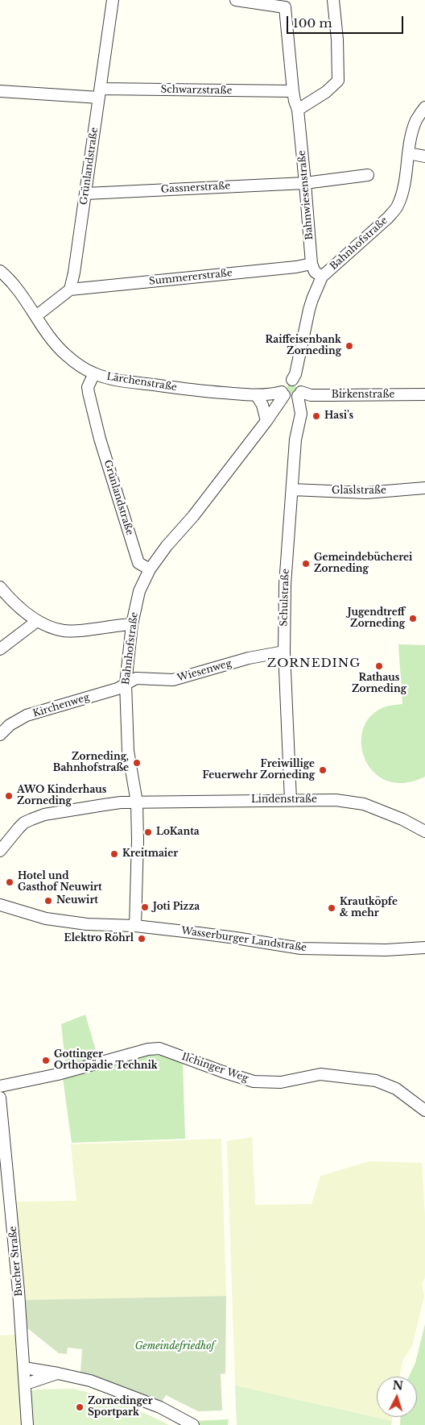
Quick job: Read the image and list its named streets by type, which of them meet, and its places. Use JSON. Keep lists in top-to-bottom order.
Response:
{
  "streets": {
    "street": [
      "Schwarzstraße",
      "Grünlandstraße",
      "Gassnerstraße",
      "Bahnwiesenstraße",
      "Bahnhofstraße",
      "Summererstraße",
      "Lärchenstraße",
      "Birkenstraße",
      "Glaslstraße",
      "Schulstraße",
      "Wiesenweg",
      "Kirchenweg",
      "Lindenstraße",
      "Wasserburger Landstraße",
      "Ilchinger Weg",
      "Bucher Straße"
    ]
  },
  "crossings": [
    ["Schwarzstraße", "Grünlandstraße"],
    ["Schwarzstraße", "Bahnwiesenstraße"],
    ["Grünlandstraße", "Gassnerstraße"],
    ["Grünlandstraße", "Bahnhofstraße"],
    ["Grünlandstraße", "Summererstraße"],
    ["Grünlandstraße", "Lärchenstraße"],
    ["Gassnerstraße", "Bahnwiesenstraße"],
    ["Bahnwiesenstraße", "Summererstraße"],
    ["Bahnhofstraße", "Lärchenstraße"],
    ["Bahnhofstraße", "Birkenstraße"],
    ["Bahnhofstraße", "Schulstraße"],
    ["Bahnhofstraße", "Wiesenweg"],
    ["Bahnhofstraße", "Kirchenweg"],
    ["Bahnhofstraße", "Lindenstraße"],
    ["Bahnhofstraße", "Wasserburger Landstraße"],
    ["Lärchenstraße", "Birkenstraße"],
    ["Lärchenstraße", "Schulstraße"],
    ["Birkenstraße", "Schulstraße"],
    ["Glaslstraße", "Schulstraße"],
    ["Schulstraße", "Wiesenweg"],
    ["Schulstraße", "Lindenstraße"],
    ["Wiesenweg", "Kirchenweg"]
  ],
  "districts": ["ZORNEDING"],
  "parks": ["Gemeindefriedhof"],
  "places": [
    "Raiffeisenbank Zorneding",
    "Hasi's",
    "Gemeindebücherei Zorneding",
    "Jugendtreff Zorneding",
    "Rathaus Zorneding",
    "Zorneding, Bahnhofstraße",
    "Freiwillige Feuerwehr Zorneding",
    "AWO Kinderhaus Zorneding",
    "LoKanta",
    "Kreitmaier",
    "Hotel und Gasthof Neuwirt",
    "Neuwirt",
    "Joti Pizza",
    "Krautköpfe & mehr",
    "Elektro Röhrl",
    "Gottinger Orthopädie Technik",
    "Zornedinger Sportpark"
  ],
  "scale_bar": "100 m",
  "north": "top"
}
